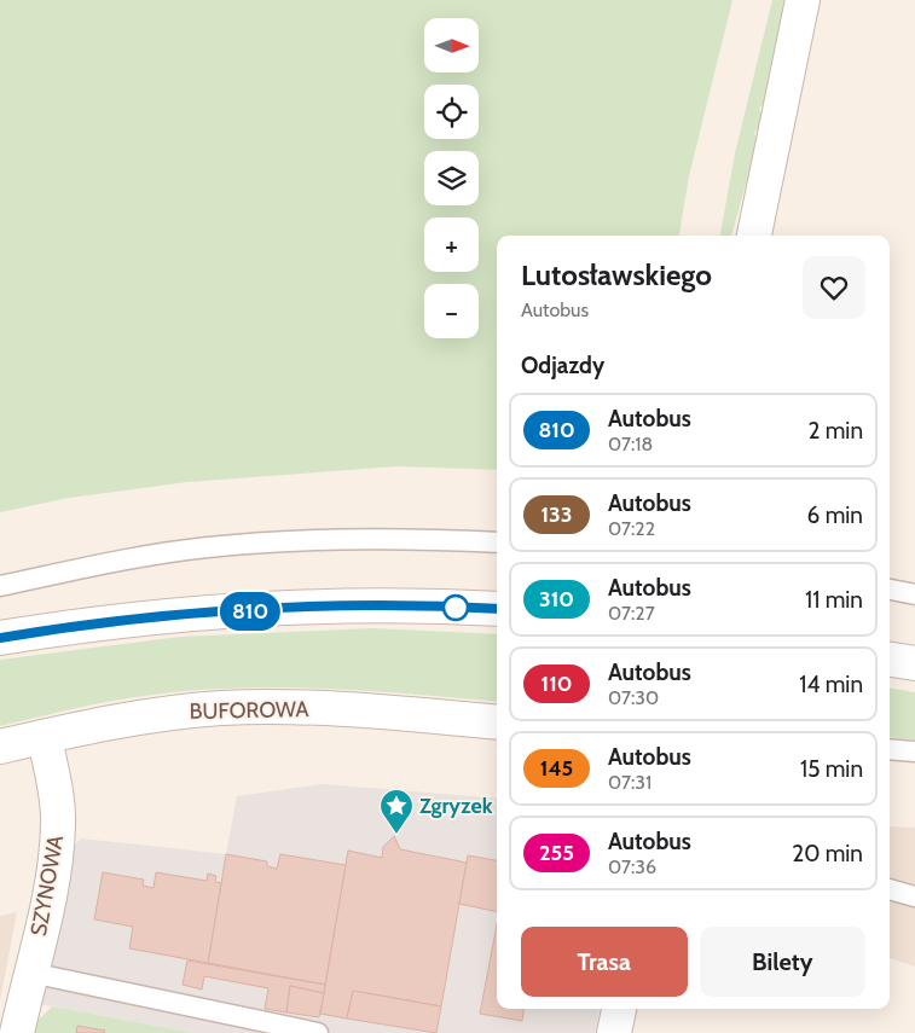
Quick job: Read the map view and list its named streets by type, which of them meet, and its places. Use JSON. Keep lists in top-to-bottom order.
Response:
{
  "streets": {
    "street": ["BUFOROWA", "SZYNOWA"]
  },
  "crossings": [
    ["BUFOROWA", "SZYNOWA"]
  ],
  "places": {
    "place": ["Zgryzek"]
  },
  "lines": ["bus line 810"],
  "north": "right",
  "page": {
    "on_map": "810",
    "map_buttons": ["+", "−"],
    "heading": [
      ["Lutosławskiego", "Autobus"],
      "Odjazdy"
    ],
    "list": [
      {
        "mark": "810",
        "name": "Autobus",
        "note": "07:18",
        "value": "2 min"
      },
      {
        "mark": "133",
        "name": "Autobus",
        "note": "07:22",
        "value": "6 min"
      },
      {
        "mark": "310",
        "name": "Autobus",
        "note": "07:27",
        "value": "11 min"
      },
      {
        "mark": "110",
        "name": "Autobus",
        "note": "07:30",
        "value": "14 min"
      },
      {
        "mark": "145",
        "name": "Autobus",
        "note": "07:31",
        "value": "15 min"
      },
      {
        "mark": "255",
        "name": "Autobus",
        "note": "07:36",
        "value": "20 min"
      }
    ],
    "buttons": ["Trasa", "Bilety"]
  }
}
